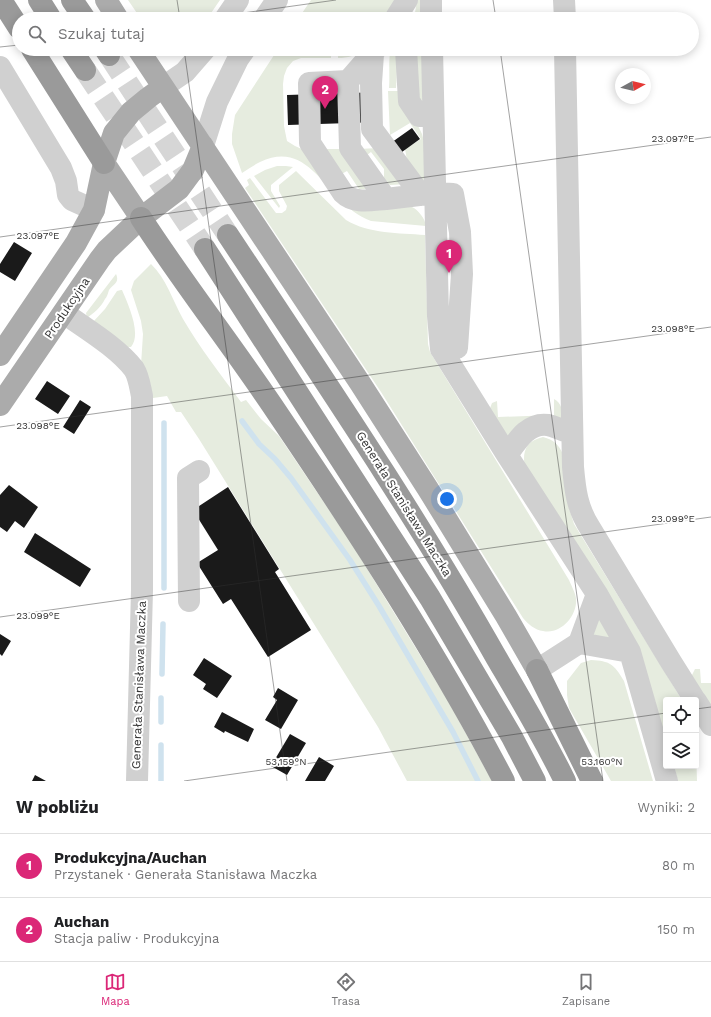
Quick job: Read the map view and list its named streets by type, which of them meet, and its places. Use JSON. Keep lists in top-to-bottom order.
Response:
{
  "streets": {
    "highway": ["Generała Stanisława Maczka"],
    "main road": ["Produkcyjna"]
  },
  "crossings": [
    ["Produkcyjna", "Generała Stanisława Maczka"]
  ],
  "north": "right",
  "page": {
    "search": "Szukaj tutaj",
    "pins": ["2", "1"],
    "heading": ["W pobliżu", "Wyniki: 2"],
    "list": [
      {
        "mark": "1",
        "name": "Produkcyjna/Auchan",
        "note": "Przystanek · Generała Stanisława Maczka",
        "value": "80 m"
      },
      {
        "mark": "2",
        "name": "Auchan",
        "note": "Stacja paliw · Produkcyjna",
        "value": "150 m"
      }
    ],
    "nav": ["Mapa", "Trasa", "Zapisane"]
  },
  "coordinates": [
    "23.097°E",
    "23.098°E",
    "23.099°E",
    "53.159°N",
    "53.160°N"
  ]
}
